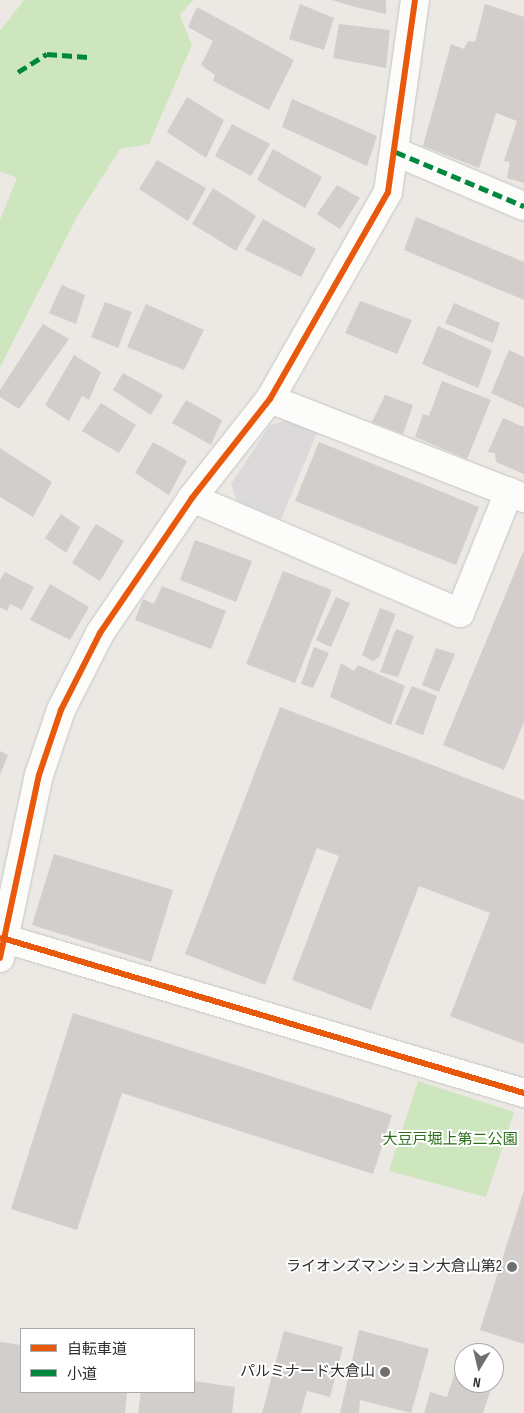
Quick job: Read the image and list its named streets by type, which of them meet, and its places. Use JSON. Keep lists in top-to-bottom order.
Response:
{
  "parks": ["大豆戸堀上第二公園"],
  "places": ["ライオンズマンション大倉山第2", "パルミナード大倉山"],
  "legend": ["自転車道", "小道"],
  "north": "bottom"
}
